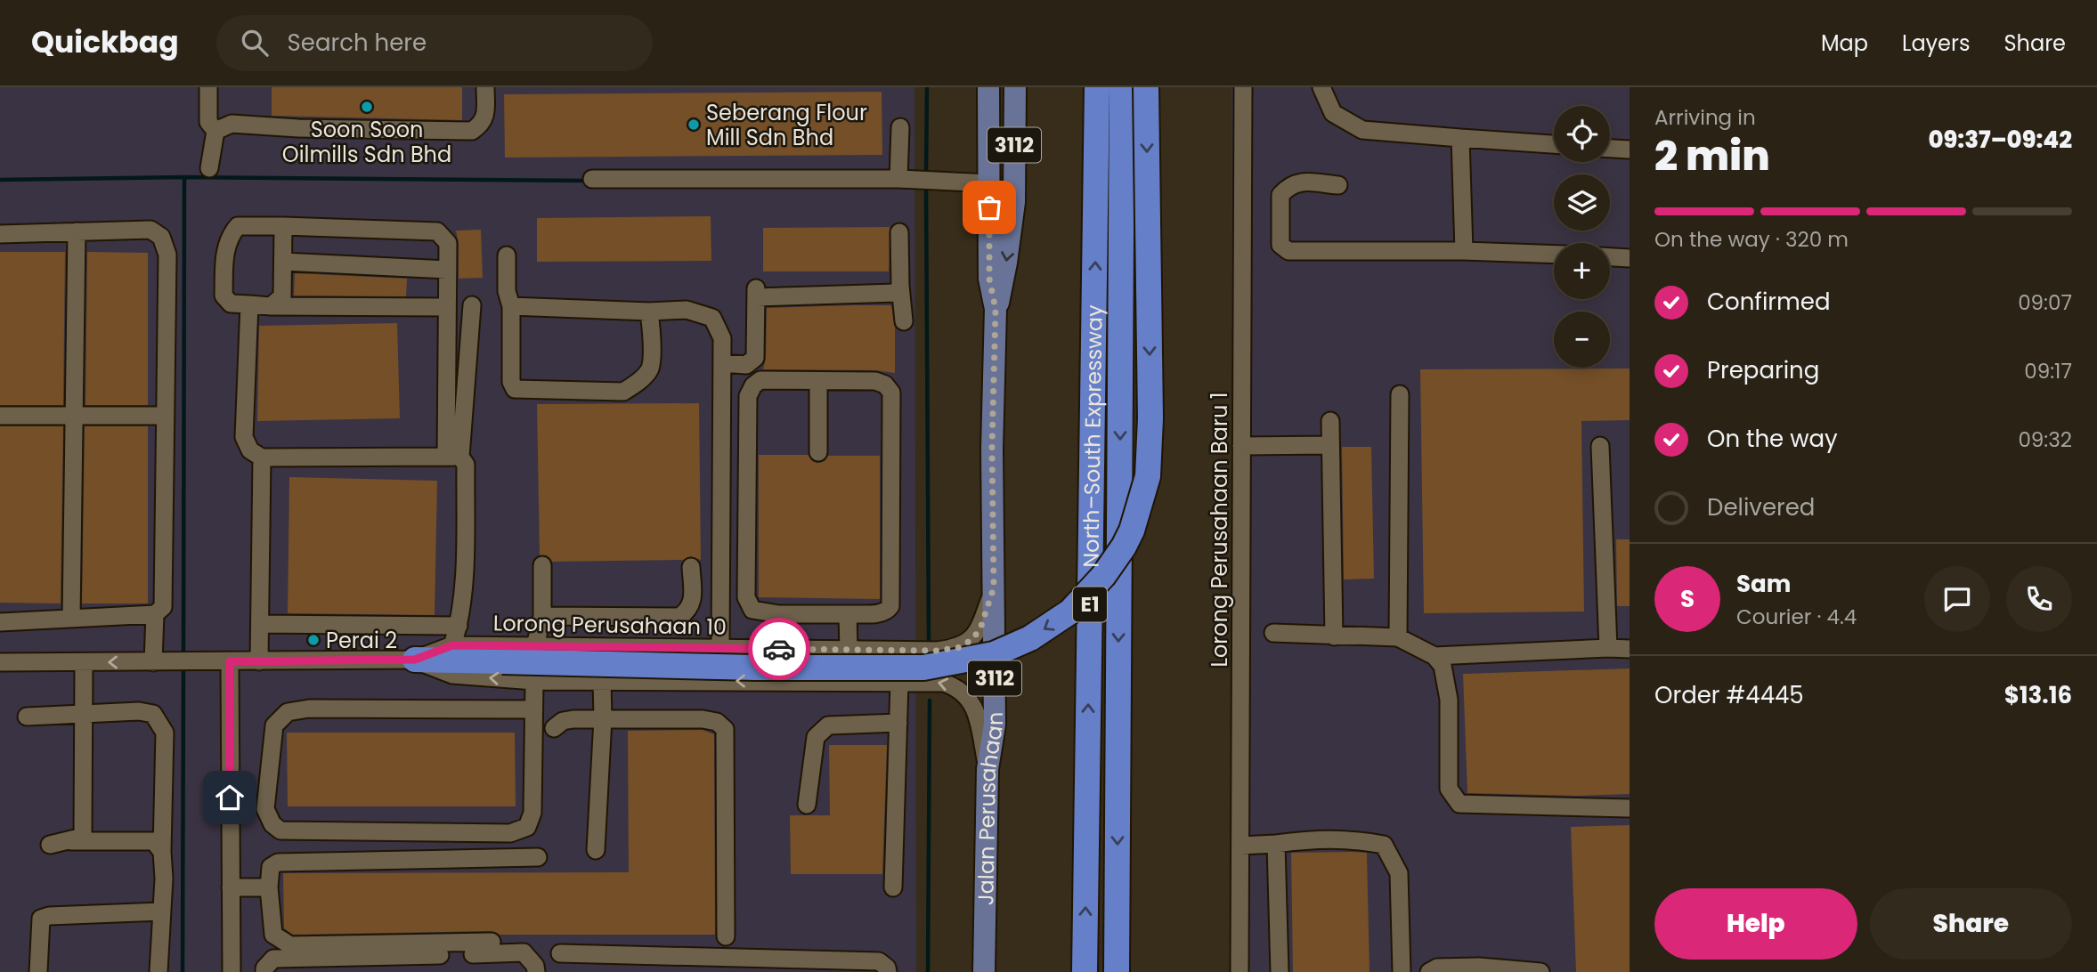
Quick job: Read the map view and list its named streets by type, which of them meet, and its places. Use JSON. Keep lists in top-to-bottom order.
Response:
{
  "streets": {
    "highway": ["North–South Expressway", "E1"],
    "main road": ["3112", "Jalan Perusahaan"],
    "street": ["Lorong Perusahaan Baru 1", "Lorong Perusahaan 10"]
  },
  "crossings": [
    ["Lorong Perusahaan 10", "Jalan Perusahaan"]
  ],
  "places": ["Soon Soon Oilmills Sdn Bhd", "Seberang Flour Mill Sdn Bhd", "Perai 2"],
  "page": {
    "header": "Quickbag",
    "search": "Search here",
    "nav": ["Map", "Layers", "Share"],
    "heading": ["2 min", "Arriving in", "09:37–09:42"],
    "panel": [
      "Sam",
      "Courier · 4.4",
      "Order #4445",
      "$13.16"
    ],
    "map_buttons": ["+", "−"],
    "bar": "On the way · 320 m",
    "list": [
      ["Confirmed", "09:07"],
      ["Preparing", "09:17"],
      ["On the way", "09:32"],
      "Delivered"
    ],
    "round": "S",
    "buttons": ["Help", "Share"]
  }
}
